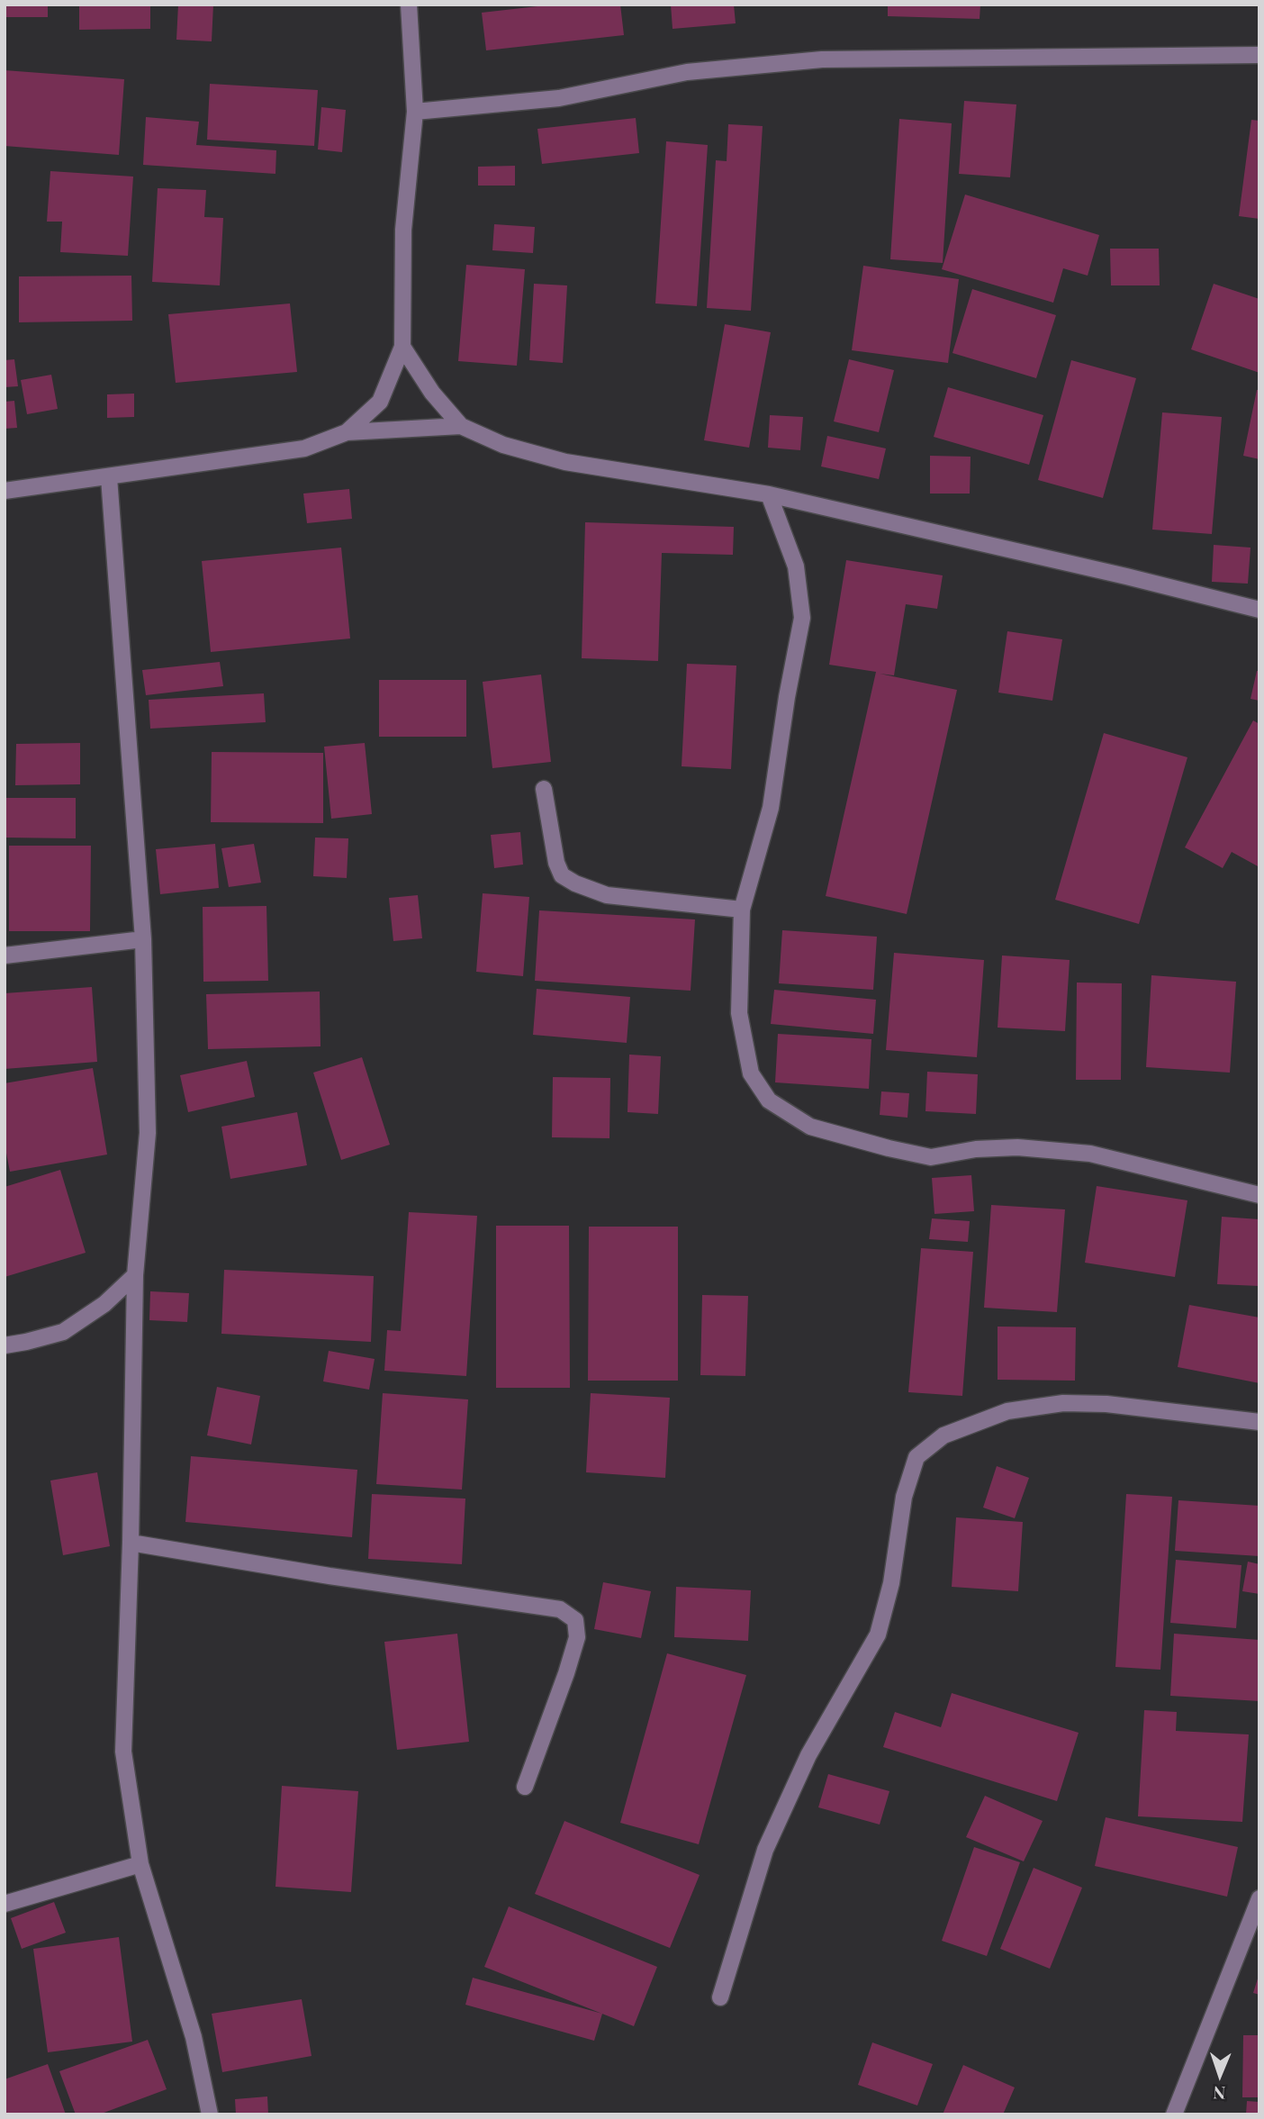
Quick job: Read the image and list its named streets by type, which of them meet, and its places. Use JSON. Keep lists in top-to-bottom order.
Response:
{
  "north": "bottom"
}
